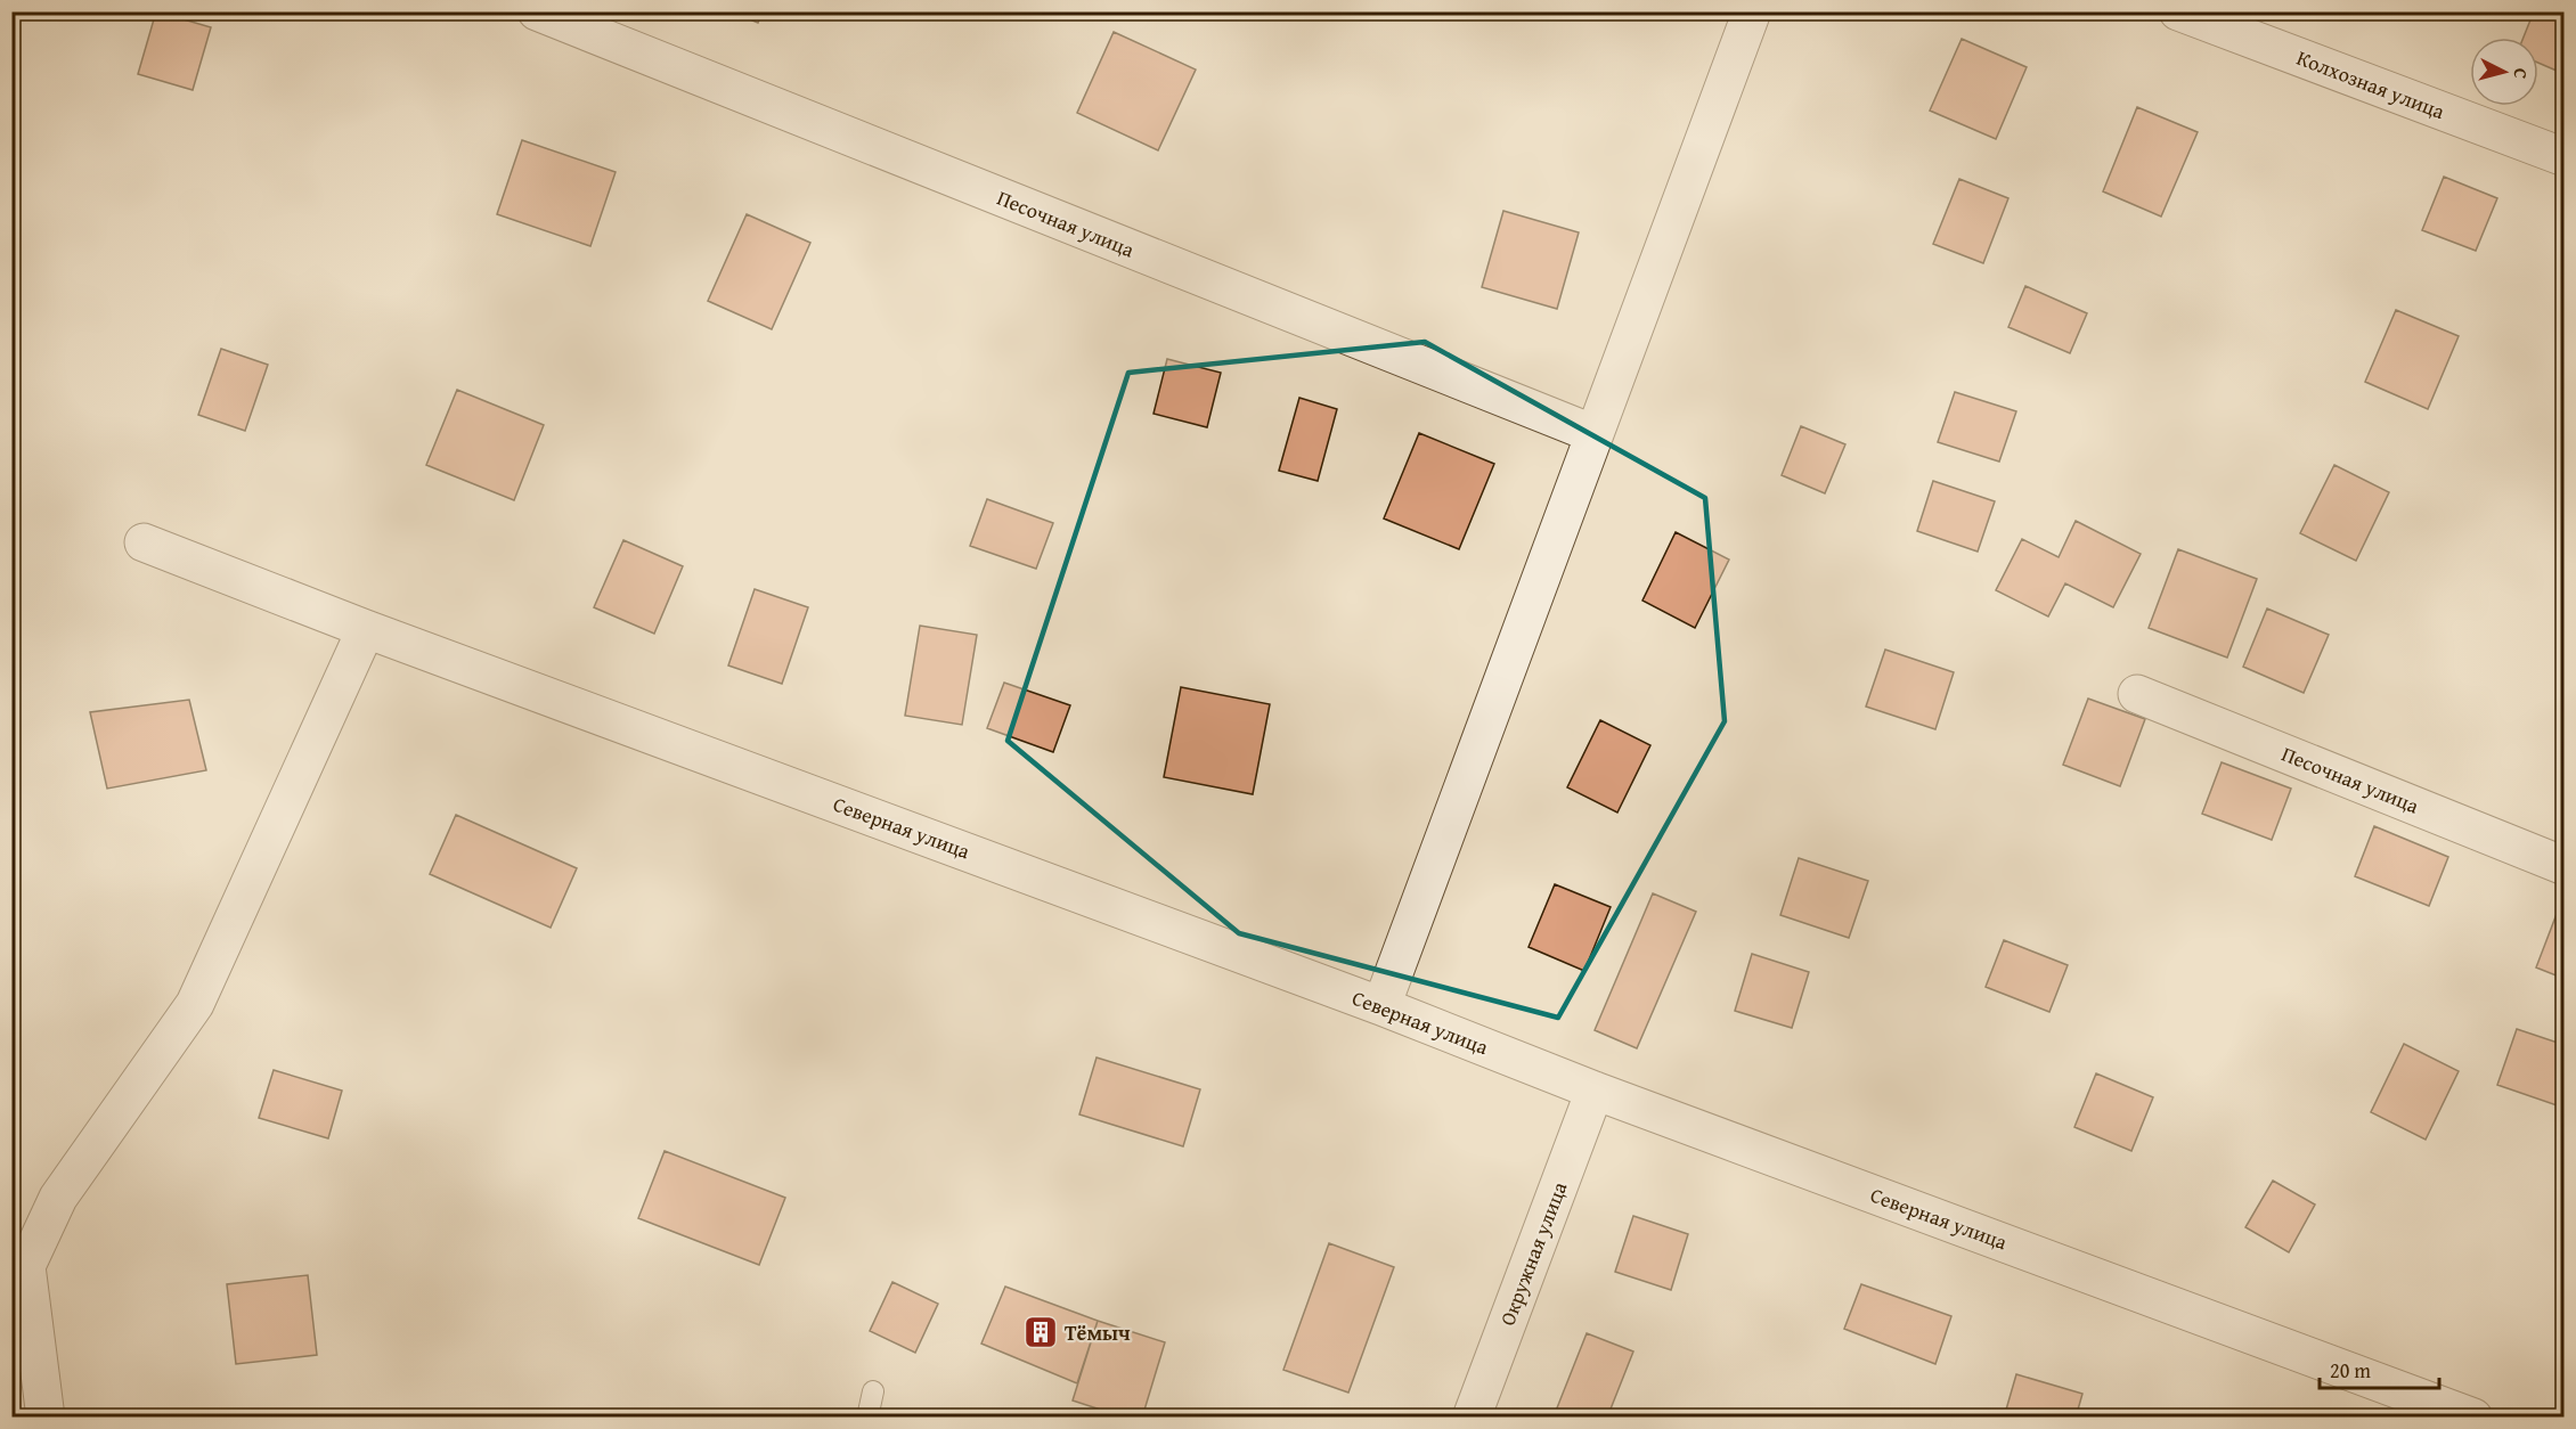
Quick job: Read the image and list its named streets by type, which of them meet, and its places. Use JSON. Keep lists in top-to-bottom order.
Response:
{
  "streets": {
    "street": [
      "Колхозная улица",
      "Песочная улица",
      "Северная улица",
      "Окружная улица"
    ]
  },
  "crossings": [
    ["Северная улица", "Окружная улица"]
  ],
  "places": {
    "building": ["Тёмыч"]
  },
  "scale_bar": "20 m",
  "north": "right"
}
